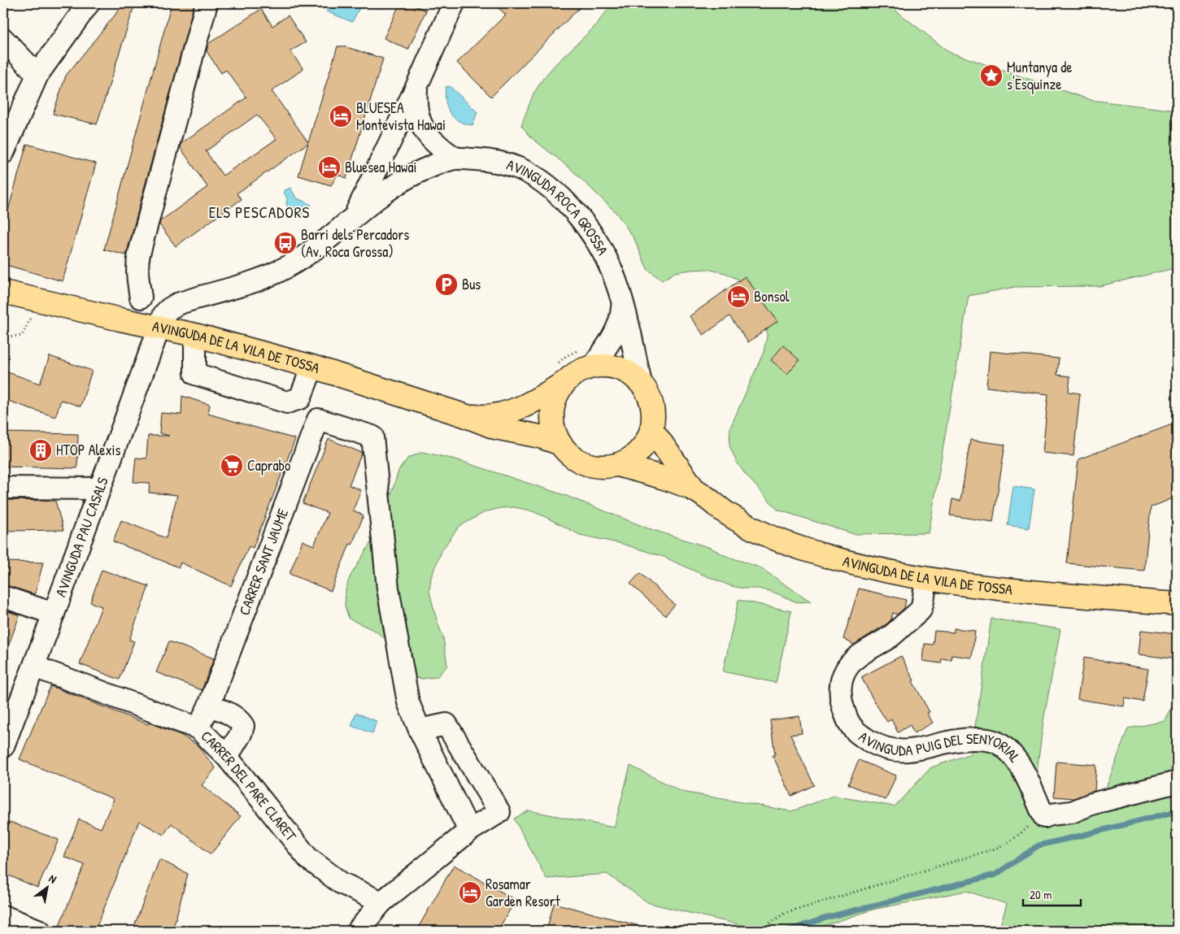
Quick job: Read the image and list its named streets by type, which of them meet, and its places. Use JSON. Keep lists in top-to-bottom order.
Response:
{
  "streets": {
    "main road": ["AVINGUDA DE LA VILA DE TOSSA"],
    "street": [
      "AVINGUDA ROCA GROSSA",
      "AVINGUDA PAU CASALS",
      "CARRER SANT JAUME",
      "AVINGUDA PUIG DEL SENYORIAL",
      "CARRER DEL PARE CLARET"
    ]
  },
  "crossings": [
    ["AVINGUDA ROCA GROSSA", "AVINGUDA DE LA VILA DE TOSSA"],
    ["AVINGUDA ROCA GROSSA", "AVINGUDA PAU CASALS"],
    ["AVINGUDA DE LA VILA DE TOSSA", "AVINGUDA PAU CASALS"],
    ["AVINGUDA DE LA VILA DE TOSSA", "AVINGUDA PUIG DEL SENYORIAL"],
    ["AVINGUDA PAU CASALS", "CARRER DEL PARE CLARET"],
    ["CARRER SANT JAUME", "CARRER DEL PARE CLARET"]
  ],
  "districts": ["ELS PESCADORS"],
  "places": {
    "place": ["Muntanya de s'Esquinze"],
    "hotel": [
      "BLUESEA Montevista Hawai",
      "Bluesea Hawai",
      "Bonsol",
      "Rosamar Garden Resort"
    ],
    "bus stop": ["Barri dels Percadors (Av. Roca Grossa)"],
    "parking": ["Bus"],
    "building": ["HTOP Alexis"],
    "supermarket": ["Caprabo"]
  },
  "scale_bar": "20 m",
  "north": "top right"
}
